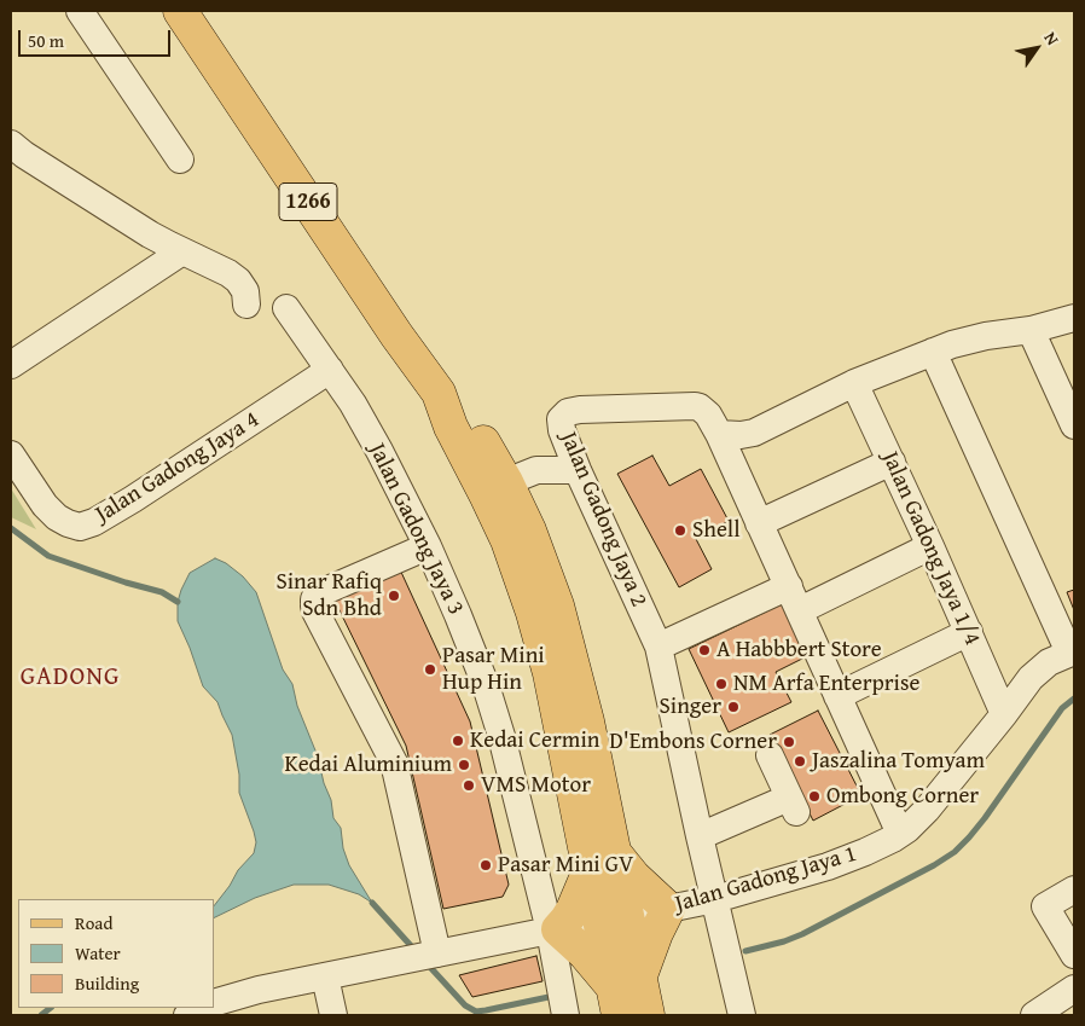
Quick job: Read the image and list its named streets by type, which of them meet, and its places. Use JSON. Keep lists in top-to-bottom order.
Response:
{
  "streets": {
    "main road": ["1266"],
    "street": [
      "Jalan Gadong Jaya 4",
      "Jalan Gadong Jaya 2",
      "Jalan Gadong Jaya 3",
      "Jalan Gadong Jaya 1/4",
      "Jalan Gadong Jaya 1"
    ]
  },
  "crossings": [
    ["1266", "Jalan Gadong Jaya 1"],
    ["Jalan Gadong Jaya 4", "Jalan Gadong Jaya 3"],
    ["Jalan Gadong Jaya 2", "Jalan Gadong Jaya 1"],
    ["Jalan Gadong Jaya 3", "Jalan Gadong Jaya 1"],
    ["Jalan Gadong Jaya 1/4", "Jalan Gadong Jaya 1"]
  ],
  "districts": ["GADONG"],
  "places": [
    "Shell",
    "Sinar Rafiq Sdn Bhd",
    "A Habbbert Store",
    "Pasar Mini Hup Hin",
    "NM Arfa Enterprise",
    "Singer",
    "Kedai Cermin",
    "D'Embons Corner",
    "Jaszalina Tomyam",
    "Kedai Aluminium",
    "VMS Motor",
    "Ombong Corner",
    "Pasar Mini GV"
  ],
  "legend": ["Road", "Water", "Building"],
  "scale_bar": "50 m",
  "north": "top right"
}
